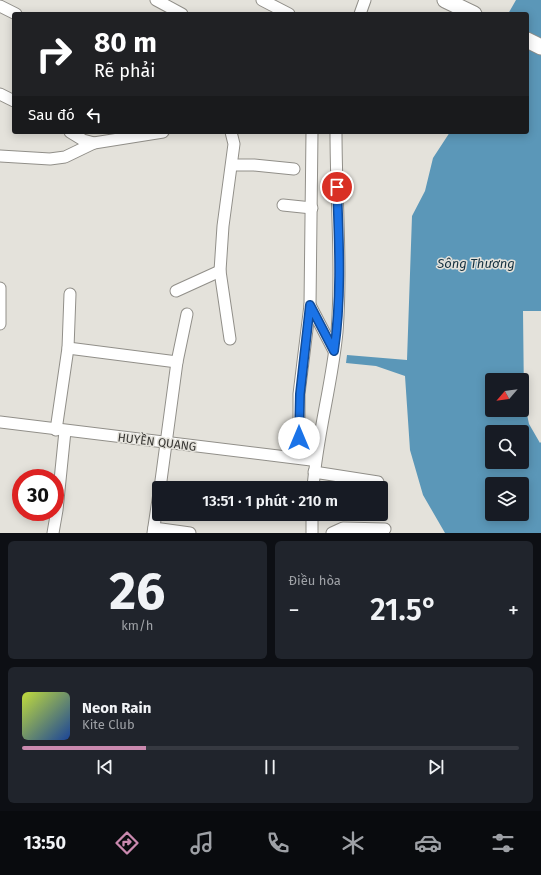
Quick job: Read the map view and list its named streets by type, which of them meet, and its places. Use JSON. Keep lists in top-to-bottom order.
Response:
{
  "streets": {
    "street": ["HUYỀN QUANG"]
  },
  "water": ["Sông Thương"],
  "north": "bottom left",
  "page": {
    "turn": ["80 m", "Rẽ phải"],
    "then": "Sau đó",
    "limit": "30",
    "trip": "13:51 · 1 phút · 210 m",
    "tile": [
      ["26", "km/h"],
      "Điều hòa"
    ],
    "heat": ["−", "21.5°", "+"],
    "song": ["Neon Rain", "Kite Club"],
    "tabs": "13:50"
  }
}
